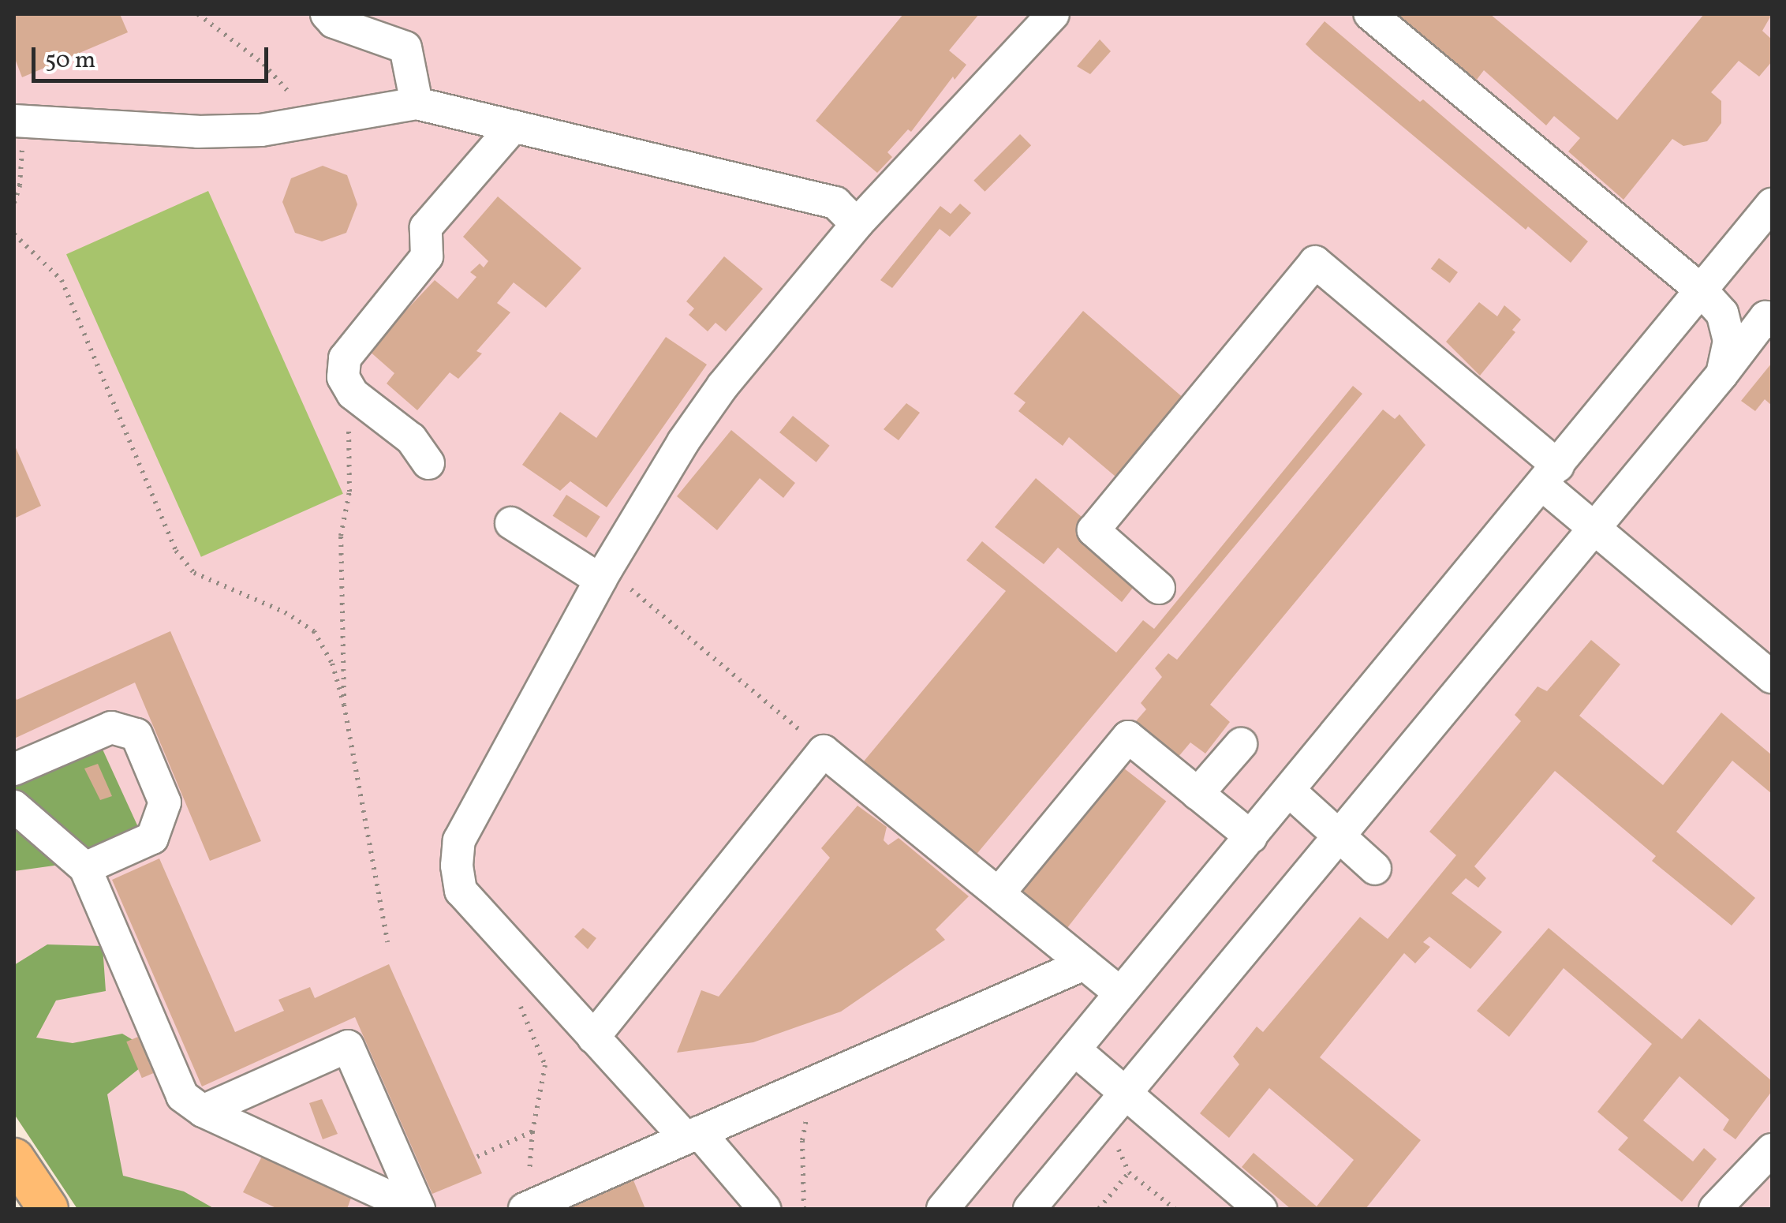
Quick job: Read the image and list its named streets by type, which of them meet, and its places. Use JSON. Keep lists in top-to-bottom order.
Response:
{
  "scale_bar": "50 m"
}
